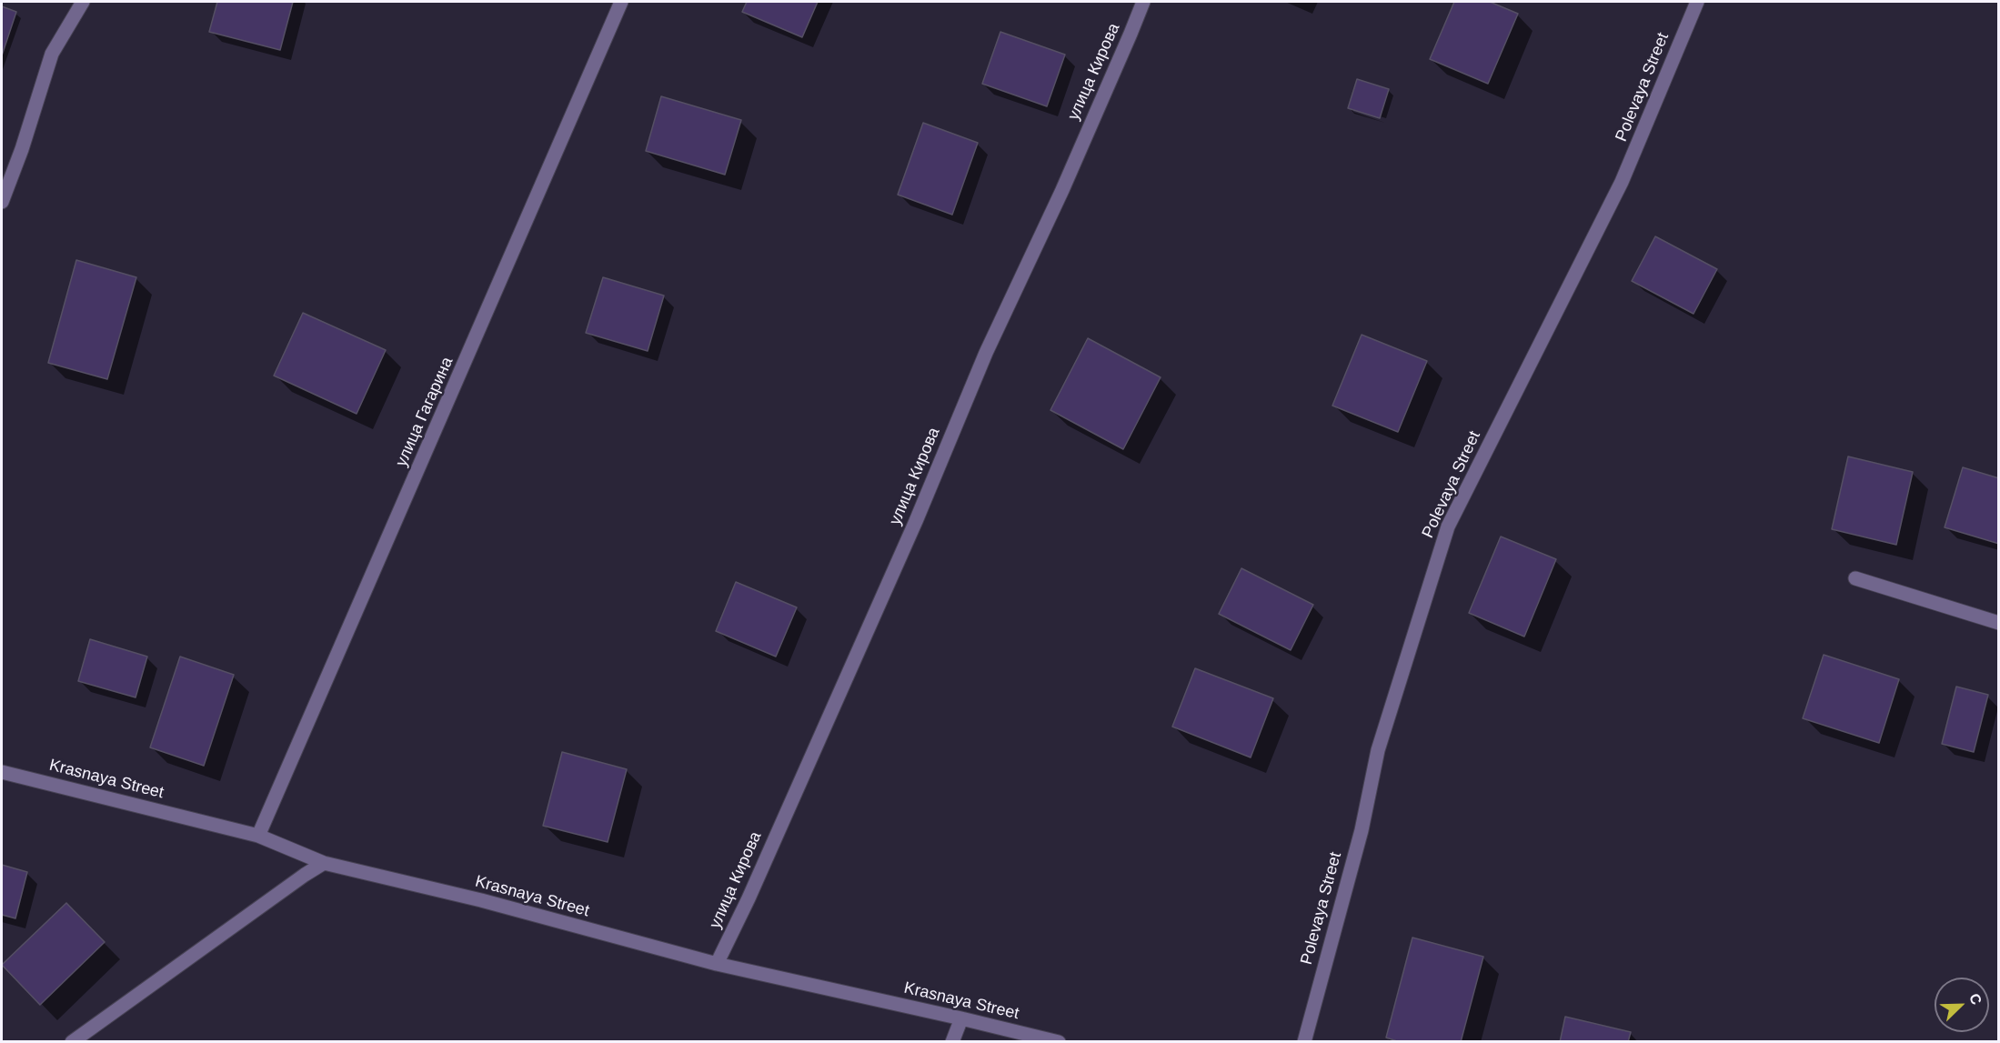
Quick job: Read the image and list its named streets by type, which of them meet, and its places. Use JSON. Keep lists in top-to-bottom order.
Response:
{
  "streets": {
    "street": [
      "улица Кирова",
      "Polevaya Street",
      "улица Гагарина",
      "Krasnaya Street"
    ]
  },
  "crossings": [
    ["улица Кирова", "Krasnaya Street"],
    ["улица Гагарина", "Krasnaya Street"]
  ],
  "north": "top right"
}
